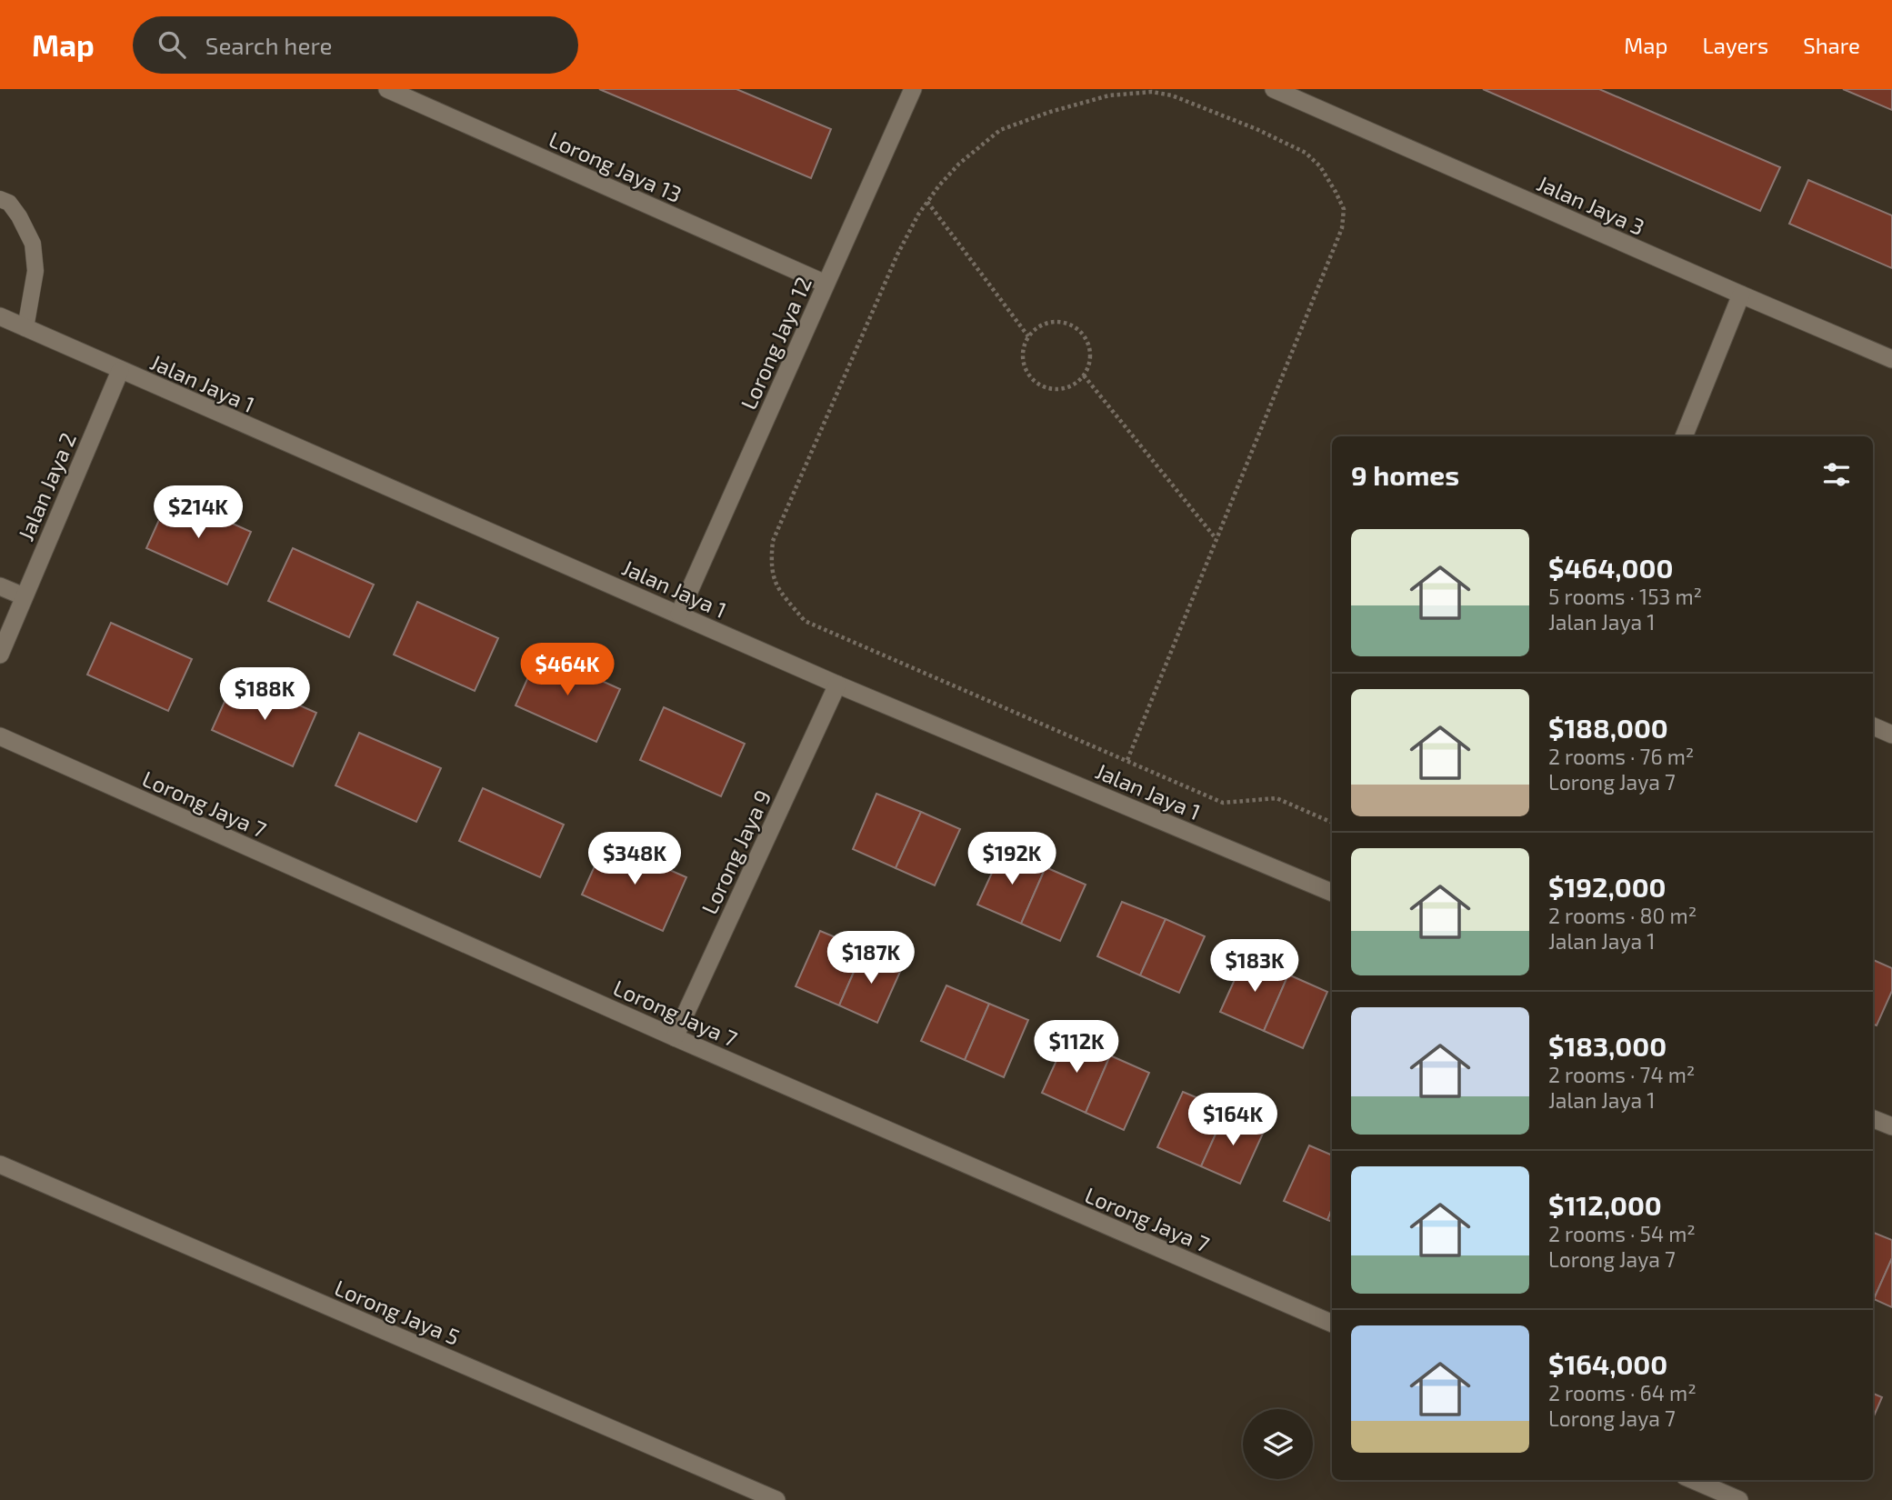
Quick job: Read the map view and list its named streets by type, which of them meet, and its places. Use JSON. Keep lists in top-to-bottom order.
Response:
{
  "streets": {
    "street": [
      "Lorong Jaya 13",
      "Jalan Jaya 3",
      "Lorong Jaya 12",
      "Jalan Jaya 1",
      "Jalan Jaya 2",
      "Lorong Jaya 7",
      "Lorong Jaya 9",
      "Lorong Jaya 5"
    ]
  },
  "crossings": [
    ["Lorong Jaya 13", "Lorong Jaya 12"],
    ["Lorong Jaya 12", "Jalan Jaya 1"],
    ["Jalan Jaya 1", "Jalan Jaya 2"],
    ["Jalan Jaya 1", "Lorong Jaya 9"],
    ["Lorong Jaya 7", "Lorong Jaya 9"]
  ],
  "page": {
    "header": "Map",
    "search": "Search here",
    "nav": ["Map", "Layers", "Share"],
    "heading": "9 homes",
    "price": [
      "$214K",
      "$464K",
      "$188K",
      "$348K",
      "$192K",
      "$187K",
      "$183K",
      "$112K",
      "$164K"
    ],
    "list": [
      {
        "name": "$464,000",
        "note": "5 rooms · 153 m² · Jalan Jaya 1"
      },
      {
        "name": "$188,000",
        "note": "2 rooms · 76 m² · Lorong Jaya 7"
      },
      {
        "name": "$192,000",
        "note": "2 rooms · 80 m² · Jalan Jaya 1"
      },
      {
        "name": "$183,000",
        "note": "2 rooms · 74 m² · Jalan Jaya 1"
      },
      {
        "name": "$112,000",
        "note": "2 rooms · 54 m² · Lorong Jaya 7"
      },
      {
        "name": "$164,000",
        "note": "2 rooms · 64 m² · Lorong Jaya 7"
      }
    ]
  }
}
